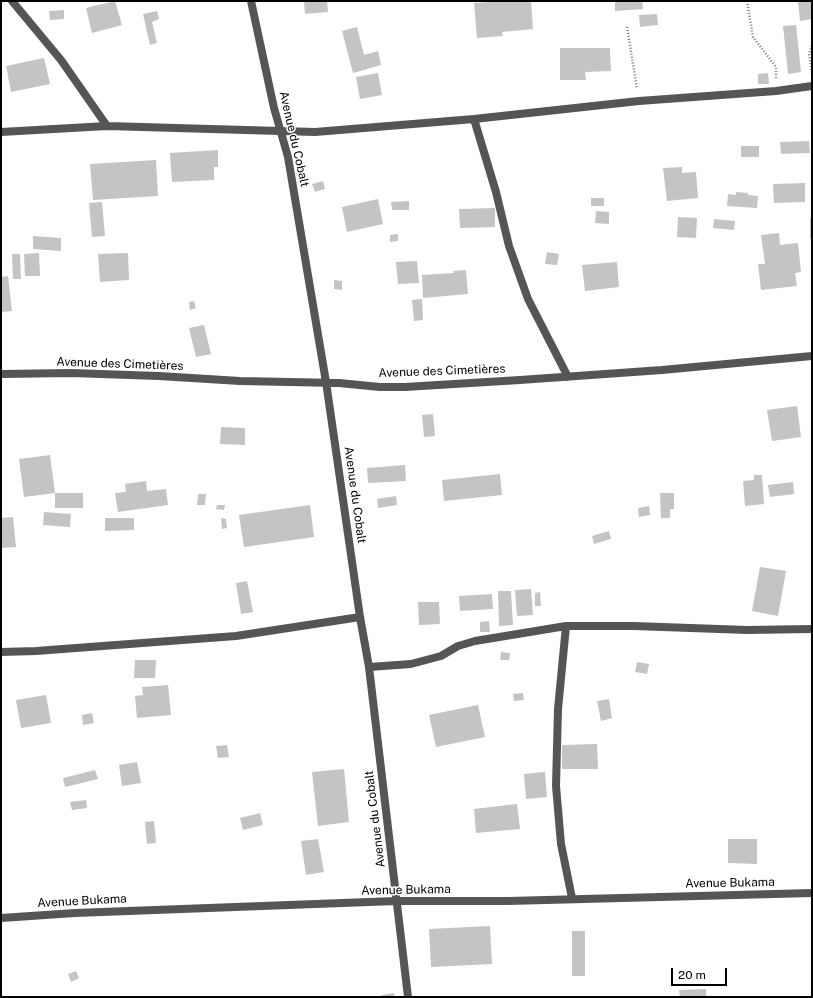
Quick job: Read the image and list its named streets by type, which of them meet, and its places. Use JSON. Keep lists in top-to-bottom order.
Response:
{
  "streets": {
    "street": ["Avenue du Cobalt", "Avenue des Cimetières", "Avenue Bukama"]
  },
  "crossings": [
    ["Avenue du Cobalt", "Avenue des Cimetières"],
    ["Avenue du Cobalt", "Avenue Bukama"]
  ],
  "scale_bar": "20 m"
}
